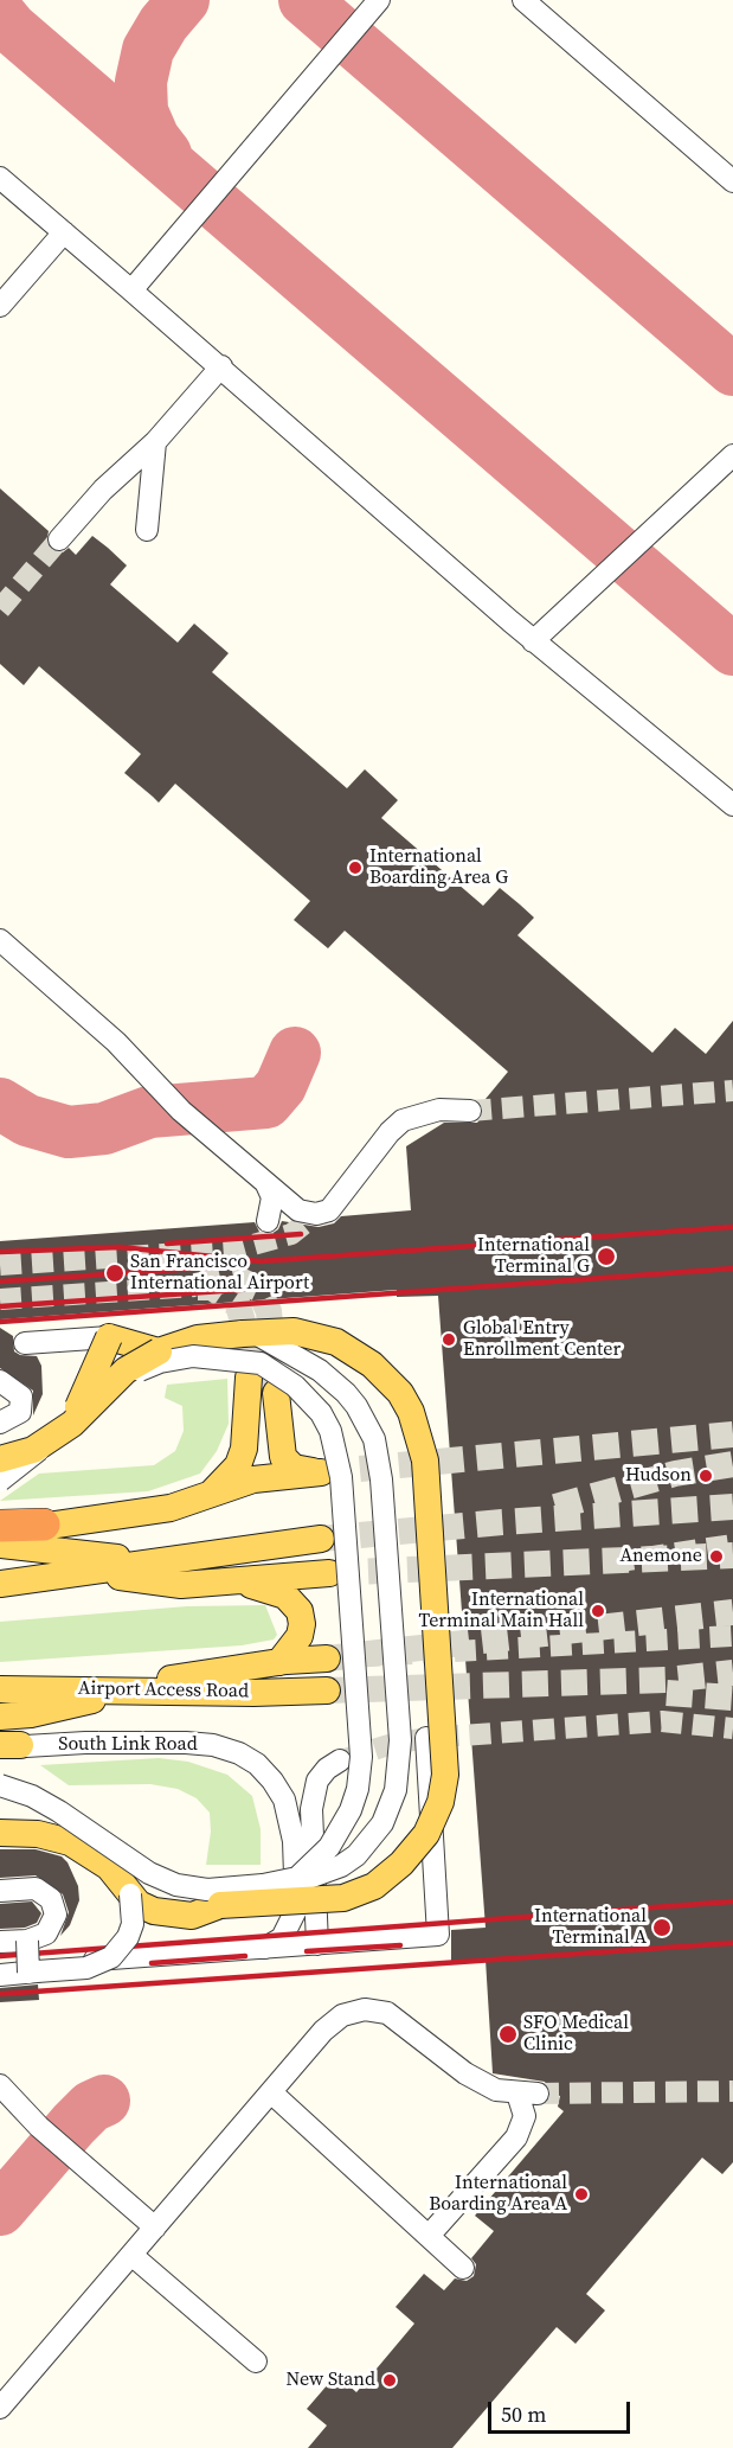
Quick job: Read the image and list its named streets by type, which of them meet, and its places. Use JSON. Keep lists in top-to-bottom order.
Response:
{
  "streets": {
    "main road": ["Airport Access Road"],
    "street": ["South Link Road"]
  },
  "places": [
    "International Boarding Area G",
    "International Terminal G",
    "San Francisco International Airport",
    "Global Entry Enrollment Center",
    "Hudson",
    "Anemone",
    "International Terminal Main Hall",
    "International Terminal A",
    "SFO Medical Clinic",
    "International Boarding Area A",
    "New Stand"
  ],
  "scale_bar": "50 m"
}
